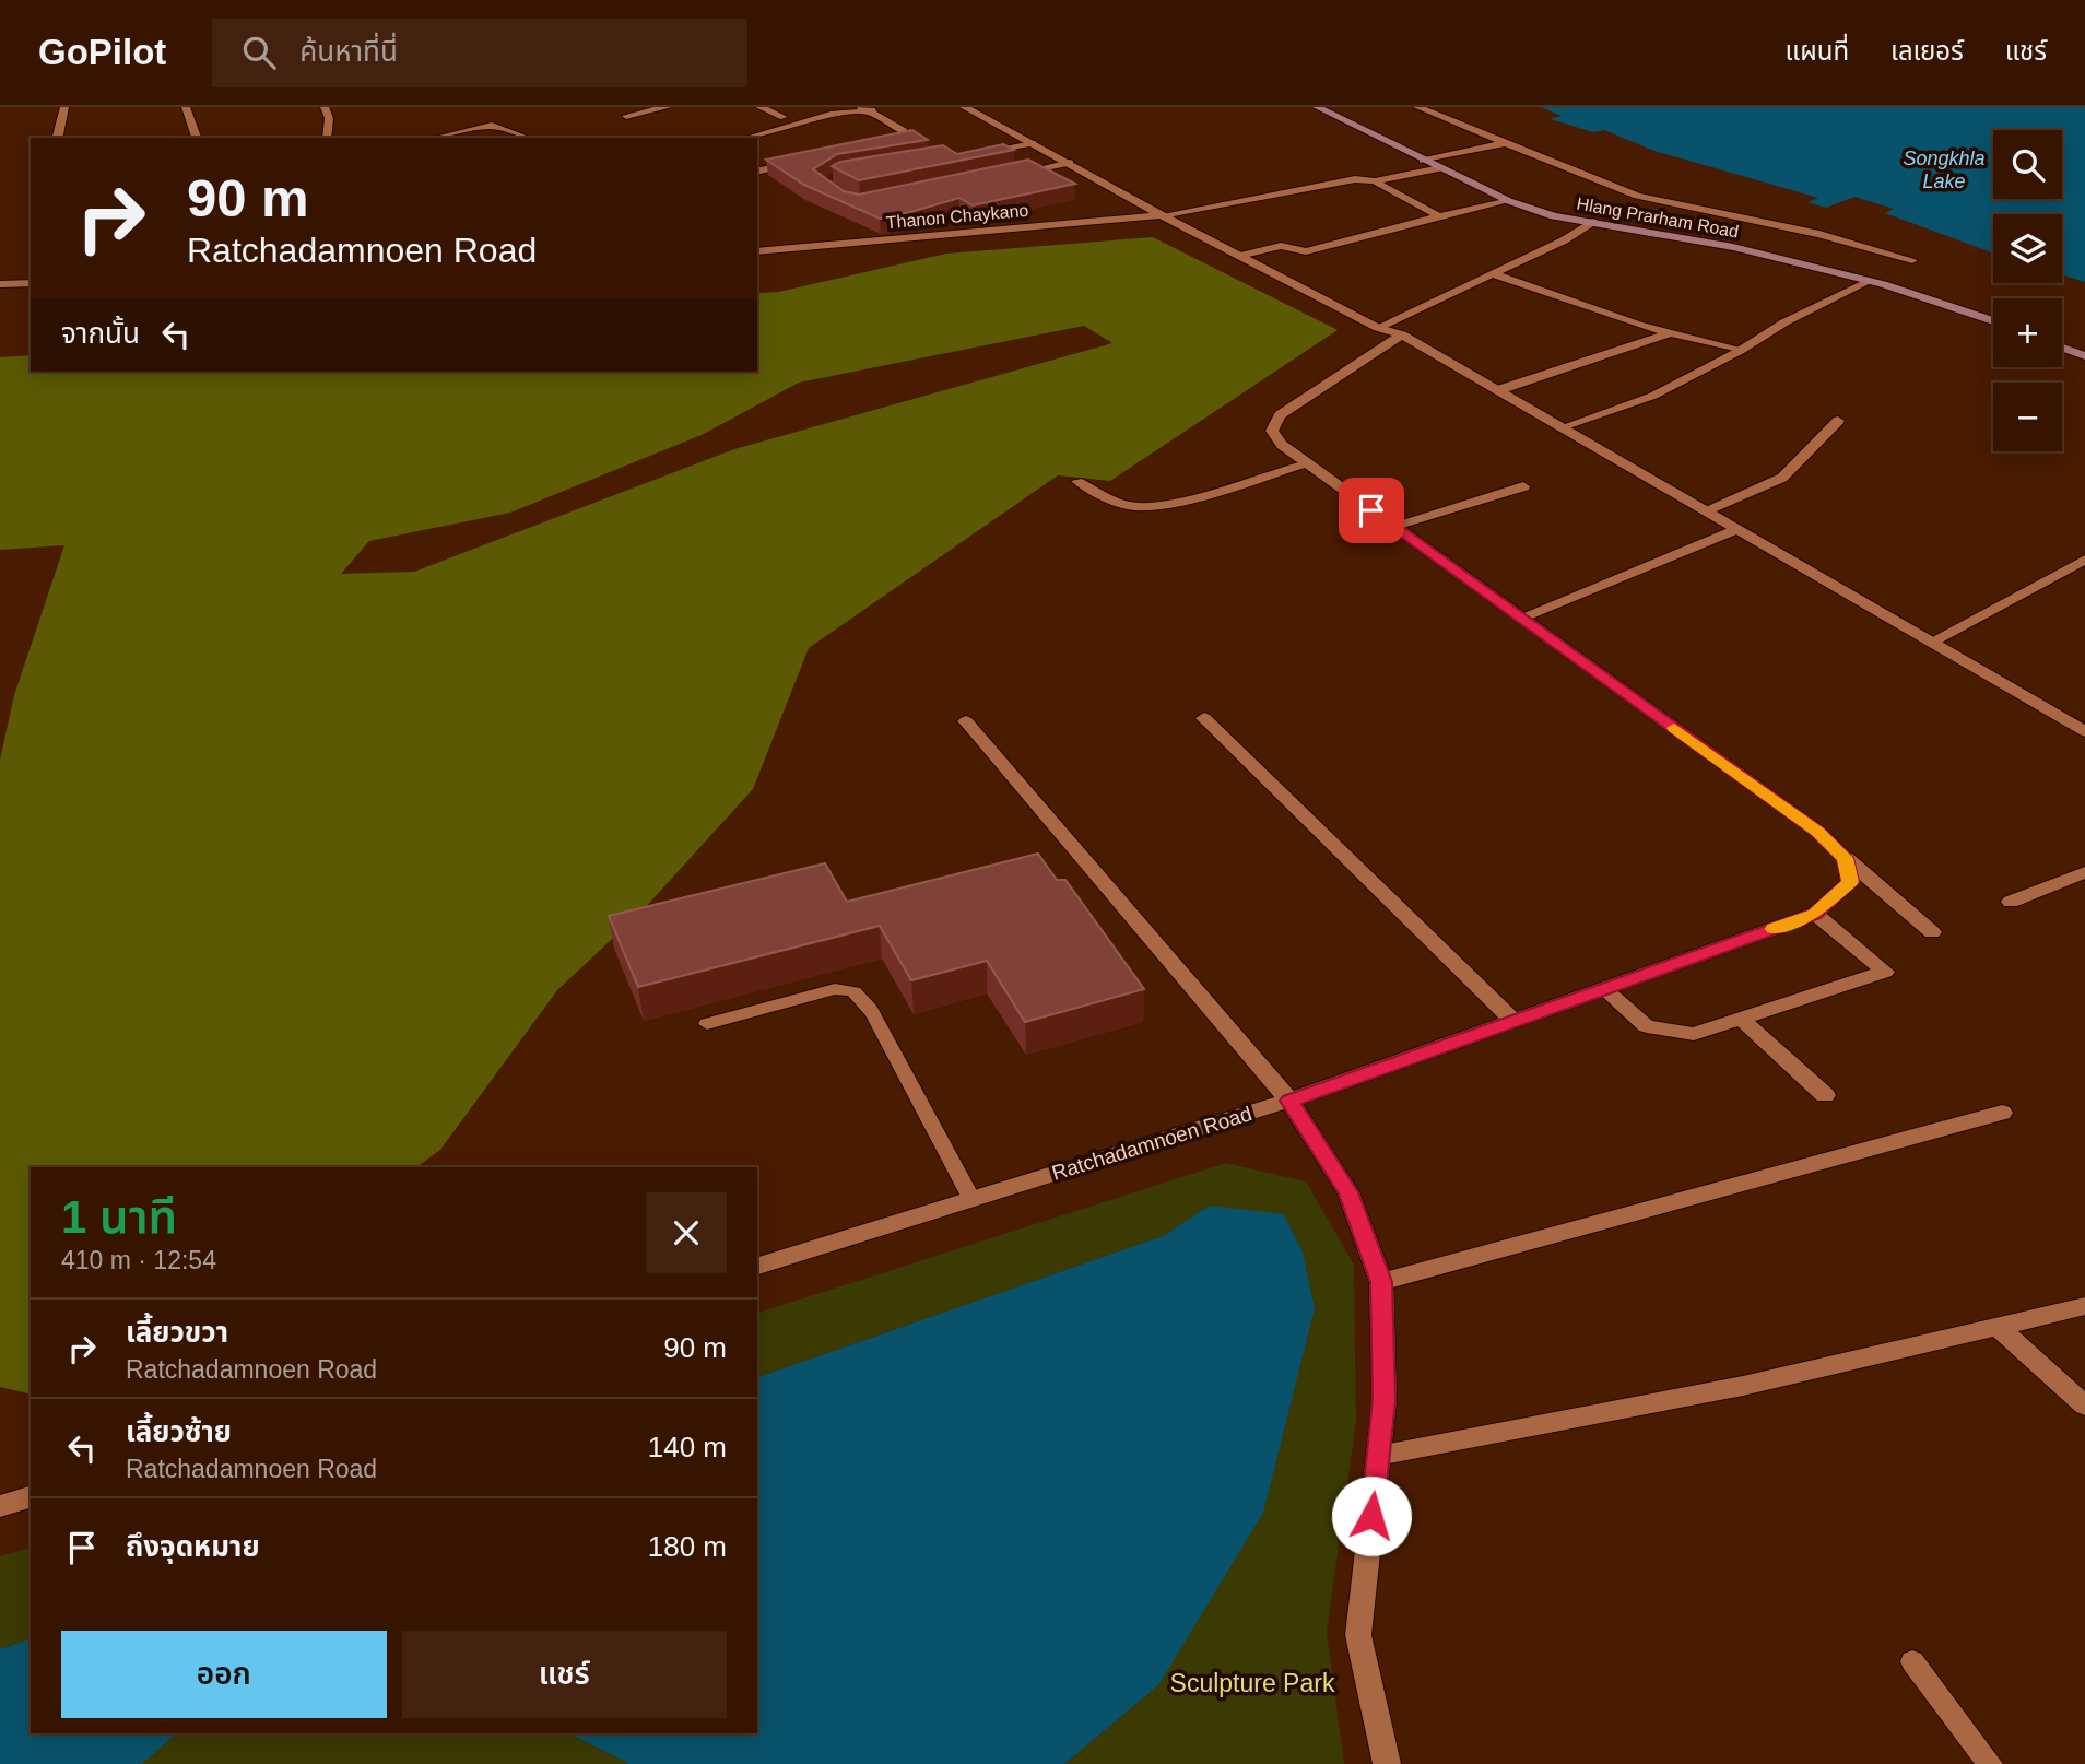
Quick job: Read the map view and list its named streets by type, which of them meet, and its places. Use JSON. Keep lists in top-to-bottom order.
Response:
{
  "streets": {
    "main road": ["Hlang Prarham Road"],
    "street": ["Thanon Chaykano", "Ratchadamnoen Road"]
  },
  "water": ["Songkhla Lake"],
  "parks": ["Sculpture Park"],
  "page": {
    "header": "GoPilot",
    "search": "ค้นหาที่นี่",
    "nav": ["แผนที่", "เลเยอร์", "แชร์"],
    "map_buttons": ["+", "−"],
    "turn": ["90 m", "Ratchadamnoen Road"],
    "then": "จากนั้น",
    "heading": ["1 นาที", "410 m · 12:54"],
    "list": [
      {
        "name": "เลี้ยวขวา",
        "note": "Ratchadamnoen Road",
        "value": "90 m"
      },
      {
        "name": "เลี้ยวซ้าย",
        "note": "Ratchadamnoen Road",
        "value": "140 m"
      },
      {
        "name": "ถึงจุดหมาย",
        "value": "180 m"
      }
    ],
    "buttons": ["ออก", "แชร์"]
  }
}
